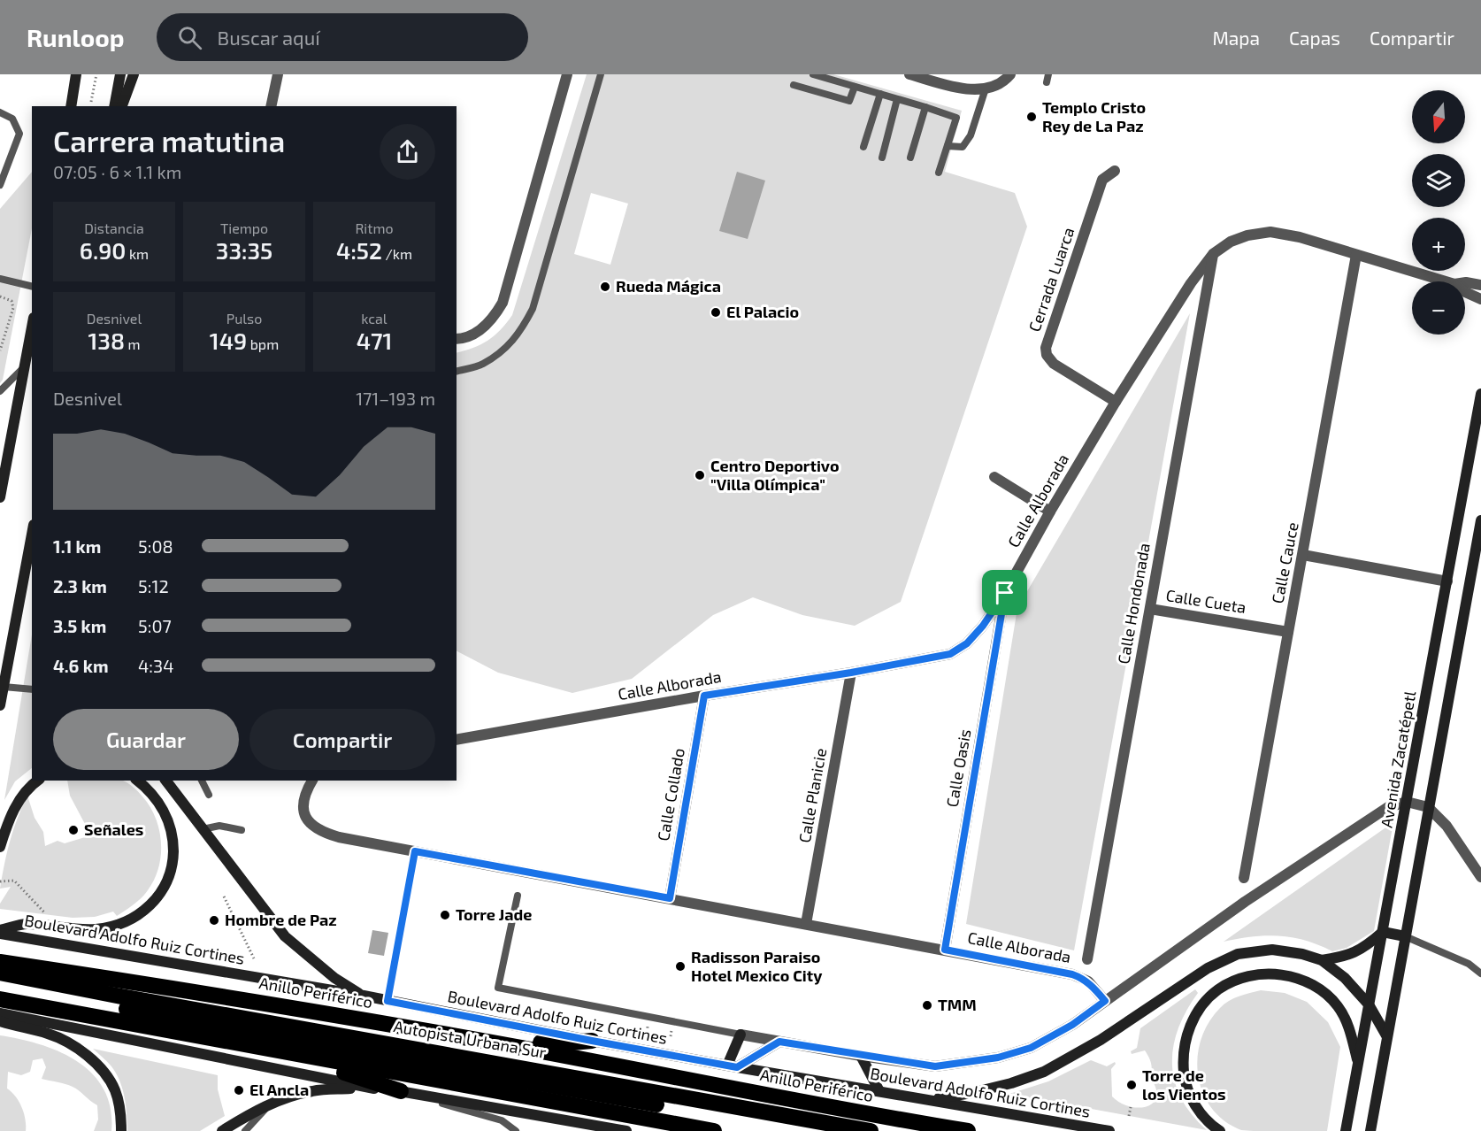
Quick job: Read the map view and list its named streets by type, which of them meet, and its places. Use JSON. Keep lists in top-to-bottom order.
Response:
{
  "streets": {
    "highway": ["Anillo Periférico", "Autopista Urbana Sur"],
    "main road": ["Avenida Zacatépetl", "Boulevard Adolfo Ruiz Cortines"],
    "street": [
      "Cerrada Luarca",
      "Calle Alborada",
      "Calle Cauce",
      "Calle Cueta",
      "Calle Hondonada",
      "Calle Oasis",
      "Calle Collado",
      "Calle Planicie"
    ]
  },
  "crossings": [
    ["Cerrada Luarca", "Calle Alborada"],
    ["Calle Alborada", "Calle Cauce"],
    ["Calle Alborada", "Calle Hondonada"],
    ["Calle Alborada", "Calle Oasis"],
    ["Calle Alborada", "Calle Collado"],
    ["Calle Alborada", "Calle Planicie"],
    ["Calle Cauce", "Calle Cueta"],
    ["Calle Cueta", "Calle Hondonada"]
  ],
  "places": [
    "Templo Cristo Rey de La Paz",
    "Rueda Mágica",
    "El Palacio",
    "Centro Deportivo \"Villa Olímpica\"",
    "Señales",
    "Torre Jade",
    "Hombre de Paz",
    "Radisson Paraiso Hotel Mexico City",
    "TMM",
    "Torre de los Vientos",
    "El Ancla"
  ],
  "north": "bottom",
  "page": {
    "header": "Runloop",
    "search": "Buscar aquí",
    "nav": ["Mapa", "Capas", "Compartir"],
    "map_buttons": ["+", "−"],
    "heading": ["Carrera matutina", "07:05 · 6 × 1.1 km"],
    "stats": [
      ["Distancia", "6.90 km"],
      ["Tiempo", "33:35"],
      ["Ritmo", "4:52 /km"],
      ["Desnivel", "138 m"],
      ["Pulso", "149 bpm"],
      ["kcal", "471"]
    ],
    "chart": ["Desnivel", "171–193 m"],
    "list": [
      {
        "name": "1.1 km",
        "note": "5:08"
      },
      {
        "name": "2.3 km",
        "note": "5:12"
      },
      {
        "name": "3.5 km",
        "note": "5:07"
      },
      {
        "name": "4.6 km",
        "note": "4:34"
      }
    ],
    "buttons": ["Guardar", "Compartir"]
  }
}
